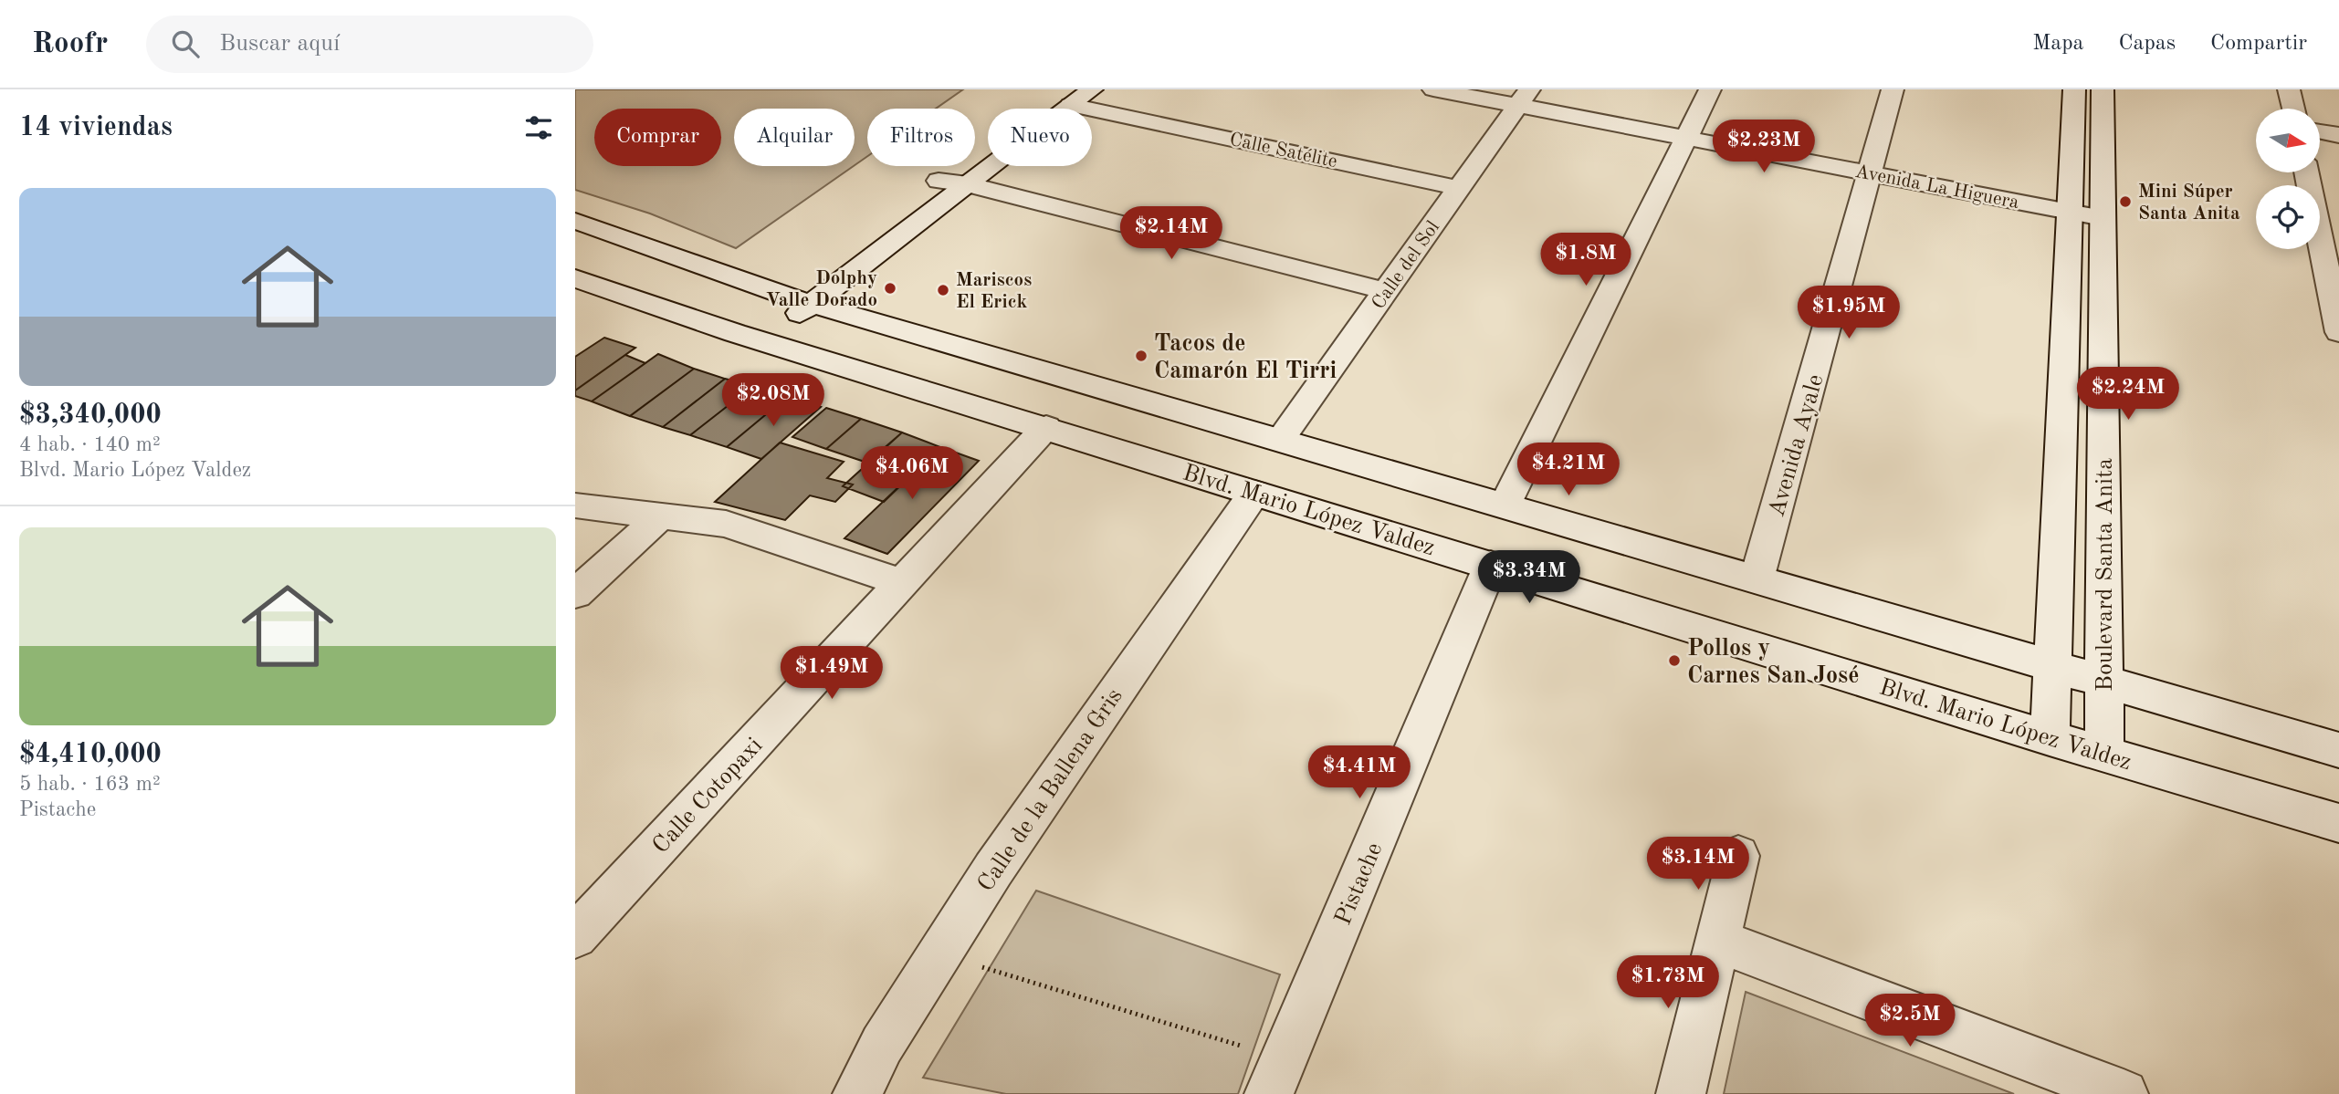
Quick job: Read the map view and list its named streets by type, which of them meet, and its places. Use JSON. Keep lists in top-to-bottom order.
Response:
{
  "streets": {
    "street": [
      "Calle Satélite",
      "Avenida La Higuera",
      "Calle del Sol",
      "Avenida Ayale",
      "Blvd. Mario López Valdez",
      "Boulevard Santa Anita",
      "Calle de la Ballena Gris",
      "Calle Cotopaxi",
      "Pistache"
    ]
  },
  "crossings": [
    ["Calle Satélite", "Calle del Sol"],
    ["Avenida La Higuera", "Calle del Sol"],
    ["Avenida La Higuera", "Avenida Ayale"],
    ["Avenida La Higuera", "Boulevard Santa Anita"],
    ["Calle del Sol", "Blvd. Mario López Valdez"],
    ["Avenida Ayale", "Blvd. Mario López Valdez"],
    ["Blvd. Mario López Valdez", "Boulevard Santa Anita"],
    ["Blvd. Mario López Valdez", "Calle de la Ballena Gris"],
    ["Blvd. Mario López Valdez", "Calle Cotopaxi"],
    ["Blvd. Mario López Valdez", "Pistache"]
  ],
  "places": [
    "Mini Súper Santa Anita",
    "Dolphy Valle Dorado",
    "Mariscos El Erick",
    "Tacos de Camarón El Tirri",
    "Pollos y Carnes San José"
  ],
  "north": "right",
  "page": {
    "header": "Roofr",
    "search": "Buscar aquí",
    "nav": ["Mapa", "Capas", "Compartir"],
    "heading": "14 viviendas",
    "chip": [
      "Comprar",
      "Alquilar",
      "Filtros",
      "Nuevo"
    ],
    "price": [
      "$2.23M",
      "$2.14M",
      "$1.8M",
      "$1.95M",
      "$2.24M",
      "$2.08M",
      "$4.21M",
      "$4.06M",
      "$3.34M",
      "$1.49M",
      "$4.41M",
      "$3.14M",
      "$1.73M",
      "$2.5M"
    ],
    "list": [
      {
        "name": "$3,340,000",
        "note": "4 hab. · 140 m² · Blvd. Mario López Valdez"
      },
      {
        "name": "$4,410,000",
        "note": "5 hab. · 163 m² · Pistache"
      }
    ]
  }
}
